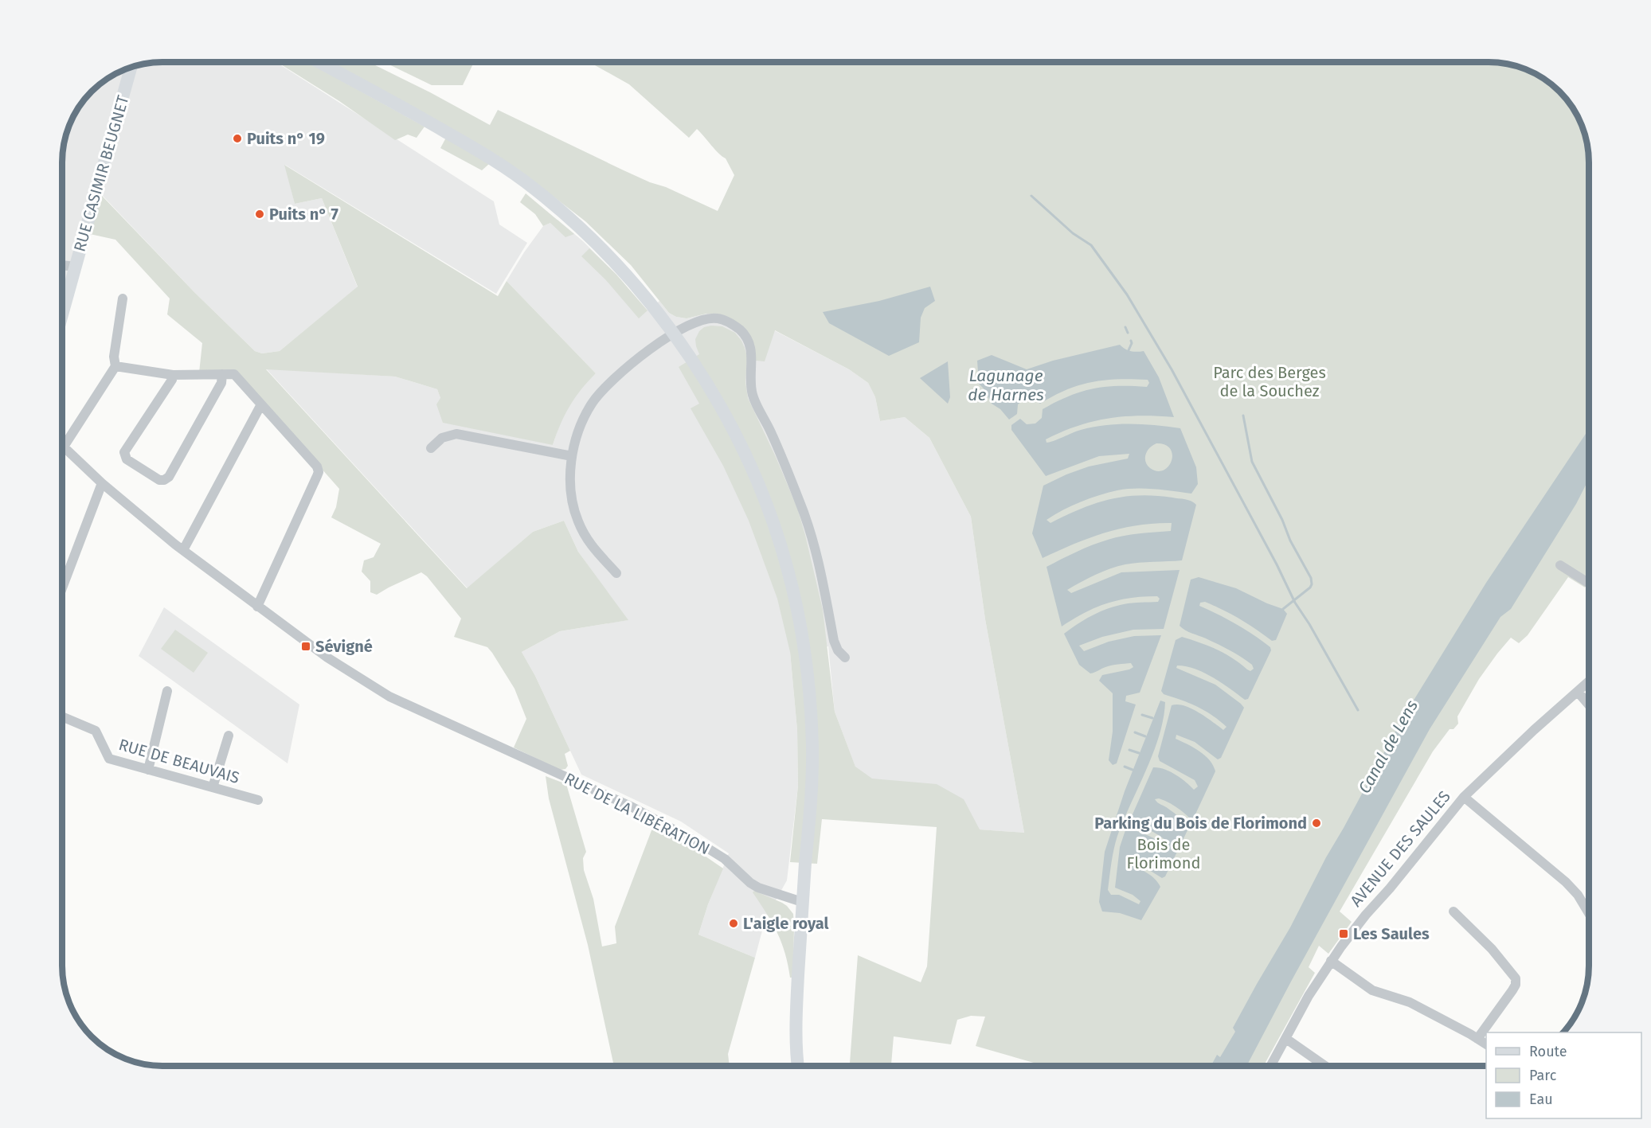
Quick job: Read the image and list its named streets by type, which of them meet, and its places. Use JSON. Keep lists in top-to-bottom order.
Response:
{
  "streets": {
    "main road": ["RUE CASIMIR BEUGNET"],
    "street": ["RUE DE BEAUVAIS", "RUE DE LA LIBÉRATION", "AVENUE DES SAULES"]
  },
  "water": ["Lagunage de Harnes", "Canal de Lens"],
  "parks": ["Parc des Berges de la Souchez", "Bois de Florimond"],
  "places": {
    "other": [
      "Puits n° 19",
      "Puits n° 7",
      "Parking du Bois de Florimond",
      "L'aigle royal"
    ],
    "transit": ["Sévigné", "Les Saules"]
  },
  "legend": ["Route", "Parc", "Eau"]
}
